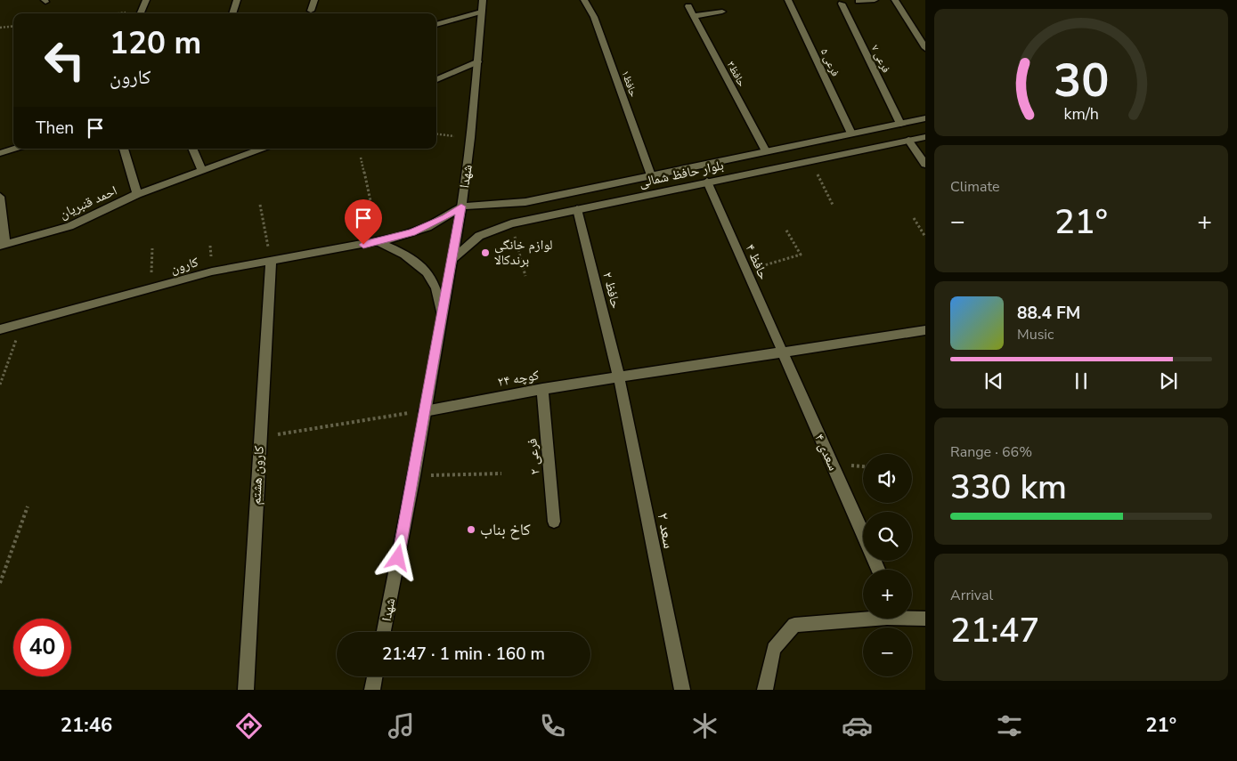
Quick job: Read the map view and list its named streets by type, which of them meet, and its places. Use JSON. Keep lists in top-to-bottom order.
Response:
{
  "streets": {
    "street": [
      "فرعی ۷",
      "فرعی ۵",
      "حافظ۳",
      "حافظ۱",
      "بلوار حافظ شمالی",
      "شهدا",
      "احمد قنبریان",
      "حافظ ۴",
      "کارون",
      "حافظ ۲",
      "کوچه ۲۴",
      "سعدی ۴",
      "فرعی ۲",
      "کارون هشتم",
      "سعد ۲"
    ]
  },
  "crossings": [
    ["فرعی ۷", "بلوار حافظ شمالی"],
    ["فرعی ۵", "بلوار حافظ شمالی"],
    ["حافظ۳", "بلوار حافظ شمالی"],
    ["حافظ۱", "بلوار حافظ شمالی"],
    ["بلوار حافظ شمالی", "شهدا"],
    ["بلوار حافظ شمالی", "حافظ ۴"],
    ["بلوار حافظ شمالی", "کارون"],
    ["بلوار حافظ شمالی", "حافظ ۲"],
    ["شهدا", "کارون"],
    ["شهدا", "کوچه ۲۴"],
    ["حافظ ۴", "کوچه ۲۴"],
    ["حافظ ۴", "سعدی ۴"],
    ["کارون", "کارون هشتم"],
    ["حافظ ۲", "کوچه ۲۴"],
    ["حافظ ۲", "سعد ۲"],
    ["کوچه ۲۴", "سعدی ۴"],
    ["کوچه ۲۴", "فرعی ۲"],
    ["کوچه ۲۴", "سعد ۲"]
  ],
  "places": ["لوازم خانگی برندکالا", "کاخ بناب"],
  "page": {
    "turn": ["120 m", "کارون"],
    "then": "Then",
    "tile": [
      "Climate",
      ["Range · 66%", "330 km"],
      ["Arrival", "21:47"]
    ],
    "heat": ["−", "21°", "+"],
    "song": ["88.4 FM", "Music"],
    "map_buttons": ["+", "−"],
    "limit": "40",
    "trip": "21:47 · 1 min · 160 m",
    "tabs": ["21:46", "21°"],
    "gauge": ["30", "km/h"]
  }
}
